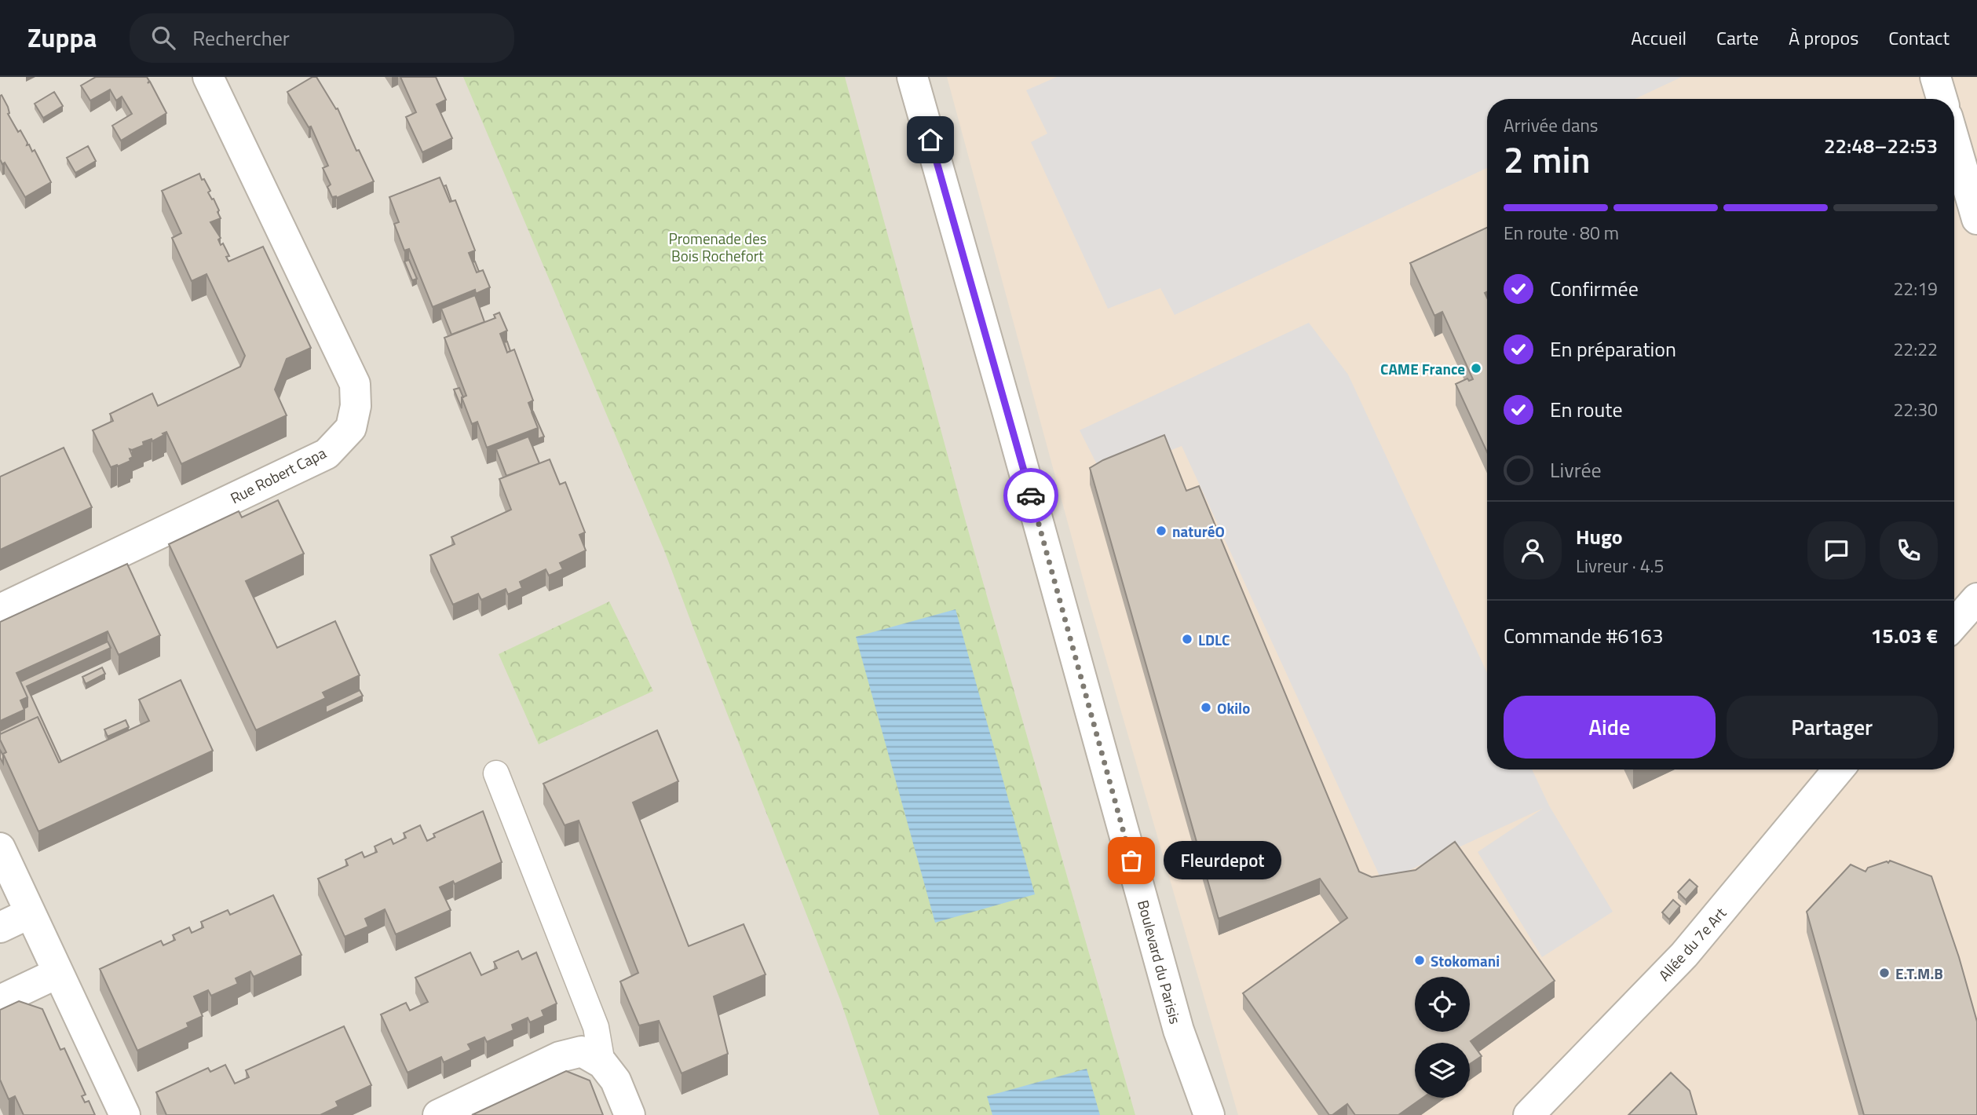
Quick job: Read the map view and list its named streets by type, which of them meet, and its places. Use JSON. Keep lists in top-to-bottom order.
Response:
{
  "streets": {
    "street": ["Rue Robert Capa", "Allée du 7e Art", "Boulevard du Parisis"]
  },
  "parks": ["Promenade des Bois Rochefort"],
  "places": [
    "CAME France",
    "naturéO",
    "LDLC",
    "Okilo",
    "Fleurdepot",
    "Stokomani",
    "E.T.M.B"
  ],
  "page": {
    "header": "Zuppa",
    "search": "Rechercher",
    "nav": [
      "Accueil",
      "Carte",
      "À propos",
      "Contact"
    ],
    "heading": ["2 min", "Arrivée dans", "22:48–22:53"],
    "panel": [
      "Hugo",
      "Livreur · 4.5",
      "Commande #6163",
      "15.03 €"
    ],
    "bar": "En route · 80 m",
    "list": [
      ["Confirmée", "22:19"],
      ["En préparation", "22:22"],
      ["En route", "22:30"],
      "Livrée"
    ],
    "buttons": ["Aide", "Partager"],
    "bubble": "Fleurdepot"
  }
}
